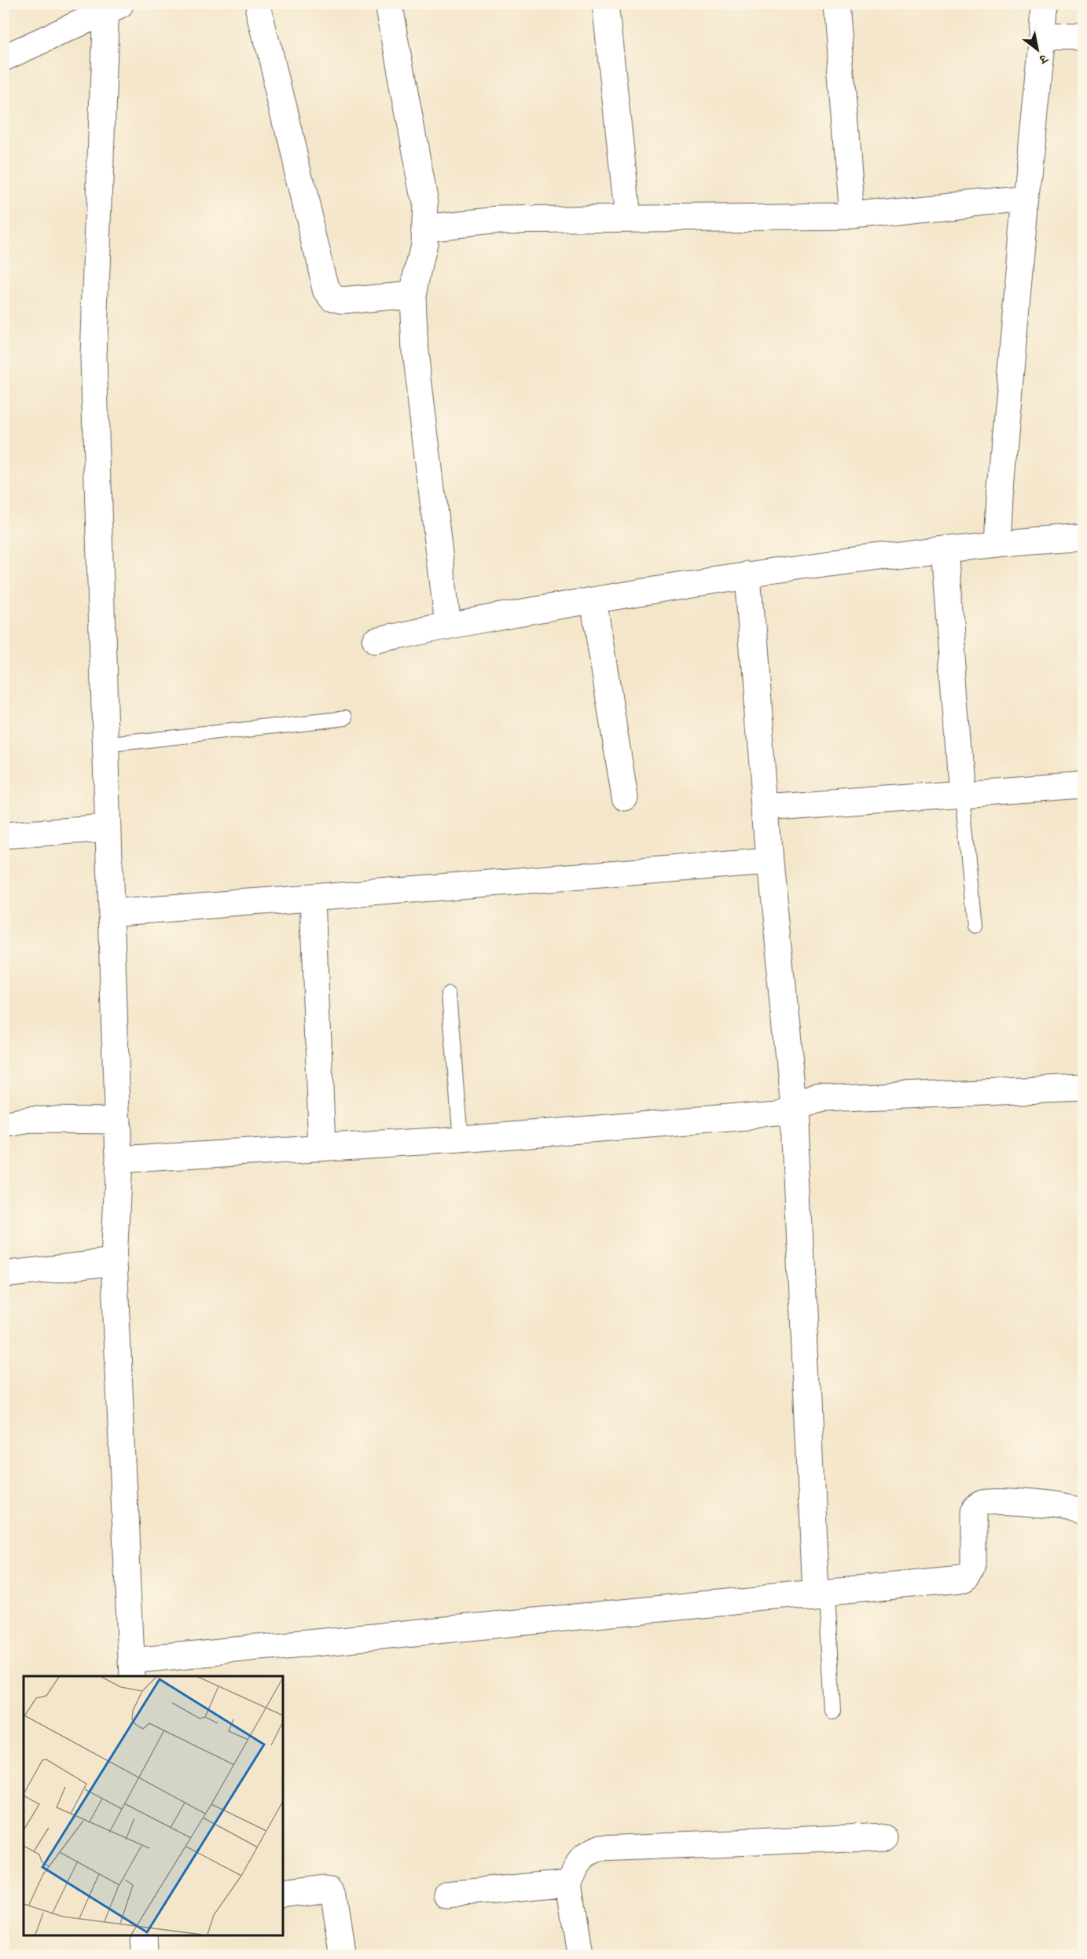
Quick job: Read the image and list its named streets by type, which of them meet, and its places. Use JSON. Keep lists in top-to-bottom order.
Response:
{
  "north": "bottom right"
}
